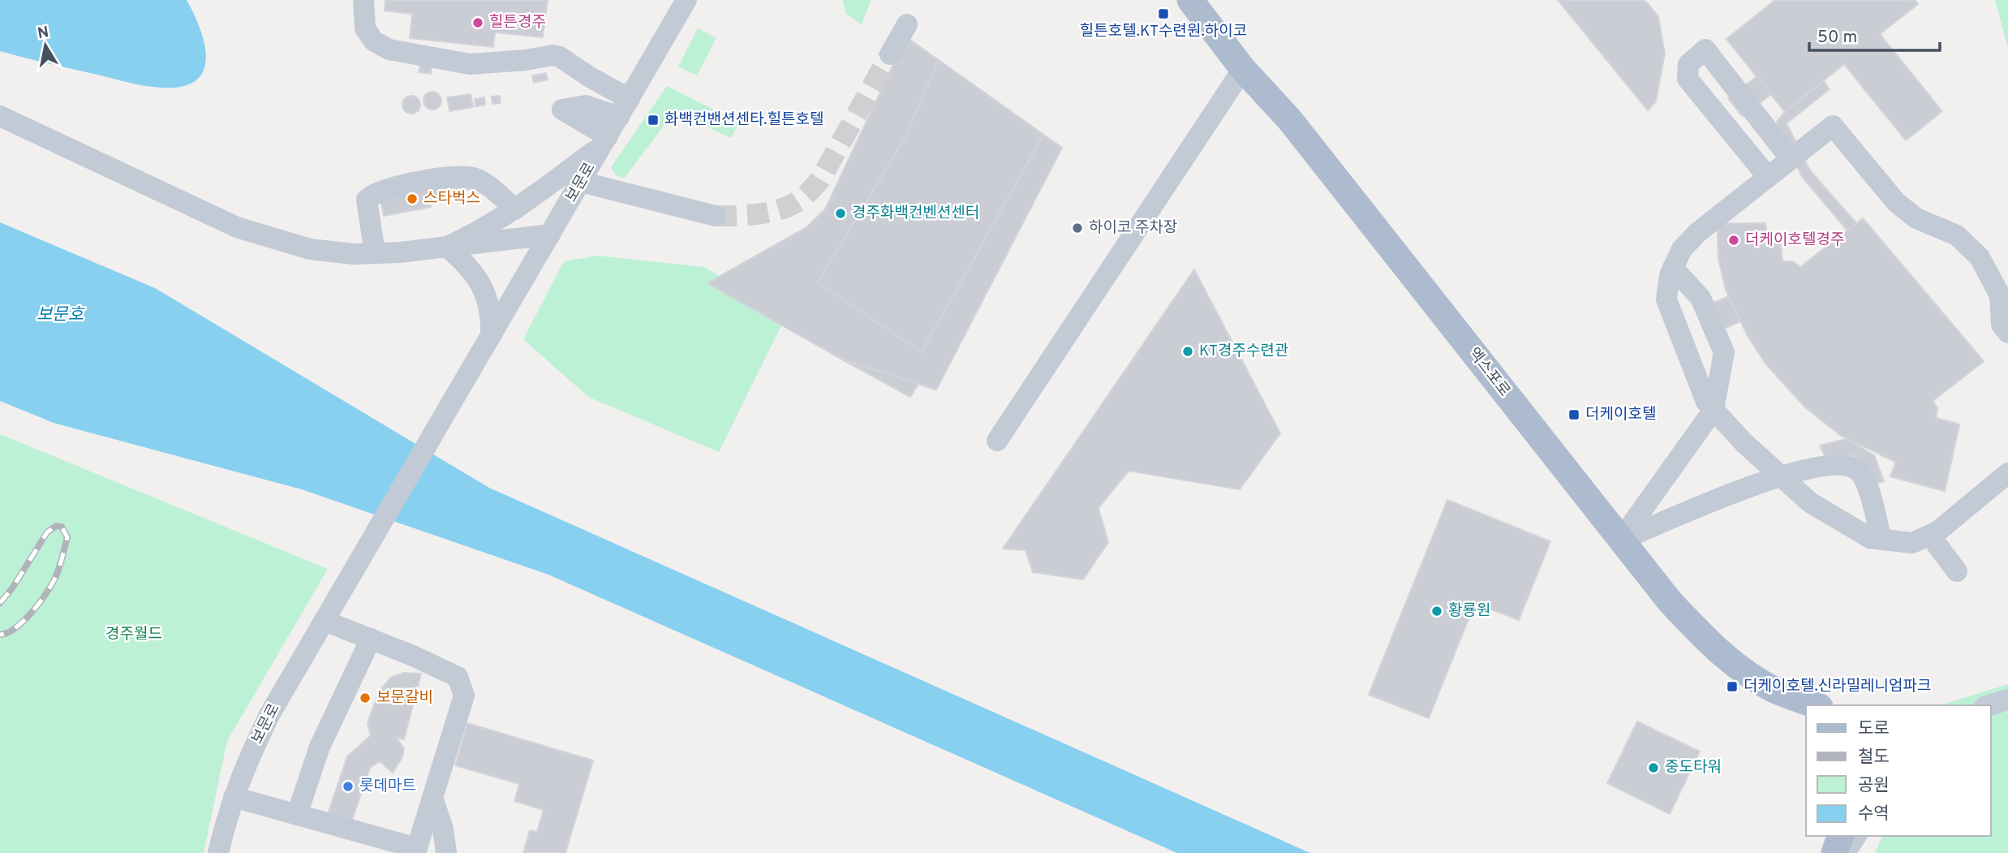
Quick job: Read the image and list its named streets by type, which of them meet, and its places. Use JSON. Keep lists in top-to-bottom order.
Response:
{
  "streets": {
    "main road": ["엑스포로"],
    "street": ["보문로"]
  },
  "water": ["보문호"],
  "parks": ["경주월드"],
  "places": {
    "transit": [
      "힐튼호텔.KT수련원.하이코",
      "화백컨밴션센타.힐튼호텔",
      "더케이호텔",
      "더케이호텔.신라밀레니엄파크"
    ],
    "other": [
      "힐튼경주",
      "스타벅스",
      "경주화백컨벤션센터",
      "하이코 주차장",
      "더케이호텔경주",
      "KT경주수련관",
      "황룡원",
      "보문갈비",
      "중도타워",
      "롯데마트"
    ]
  },
  "legend": [
    "도로",
    "철도",
    "공원",
    "수역"
  ],
  "scale_bar": "50 m",
  "north": "top"
}
